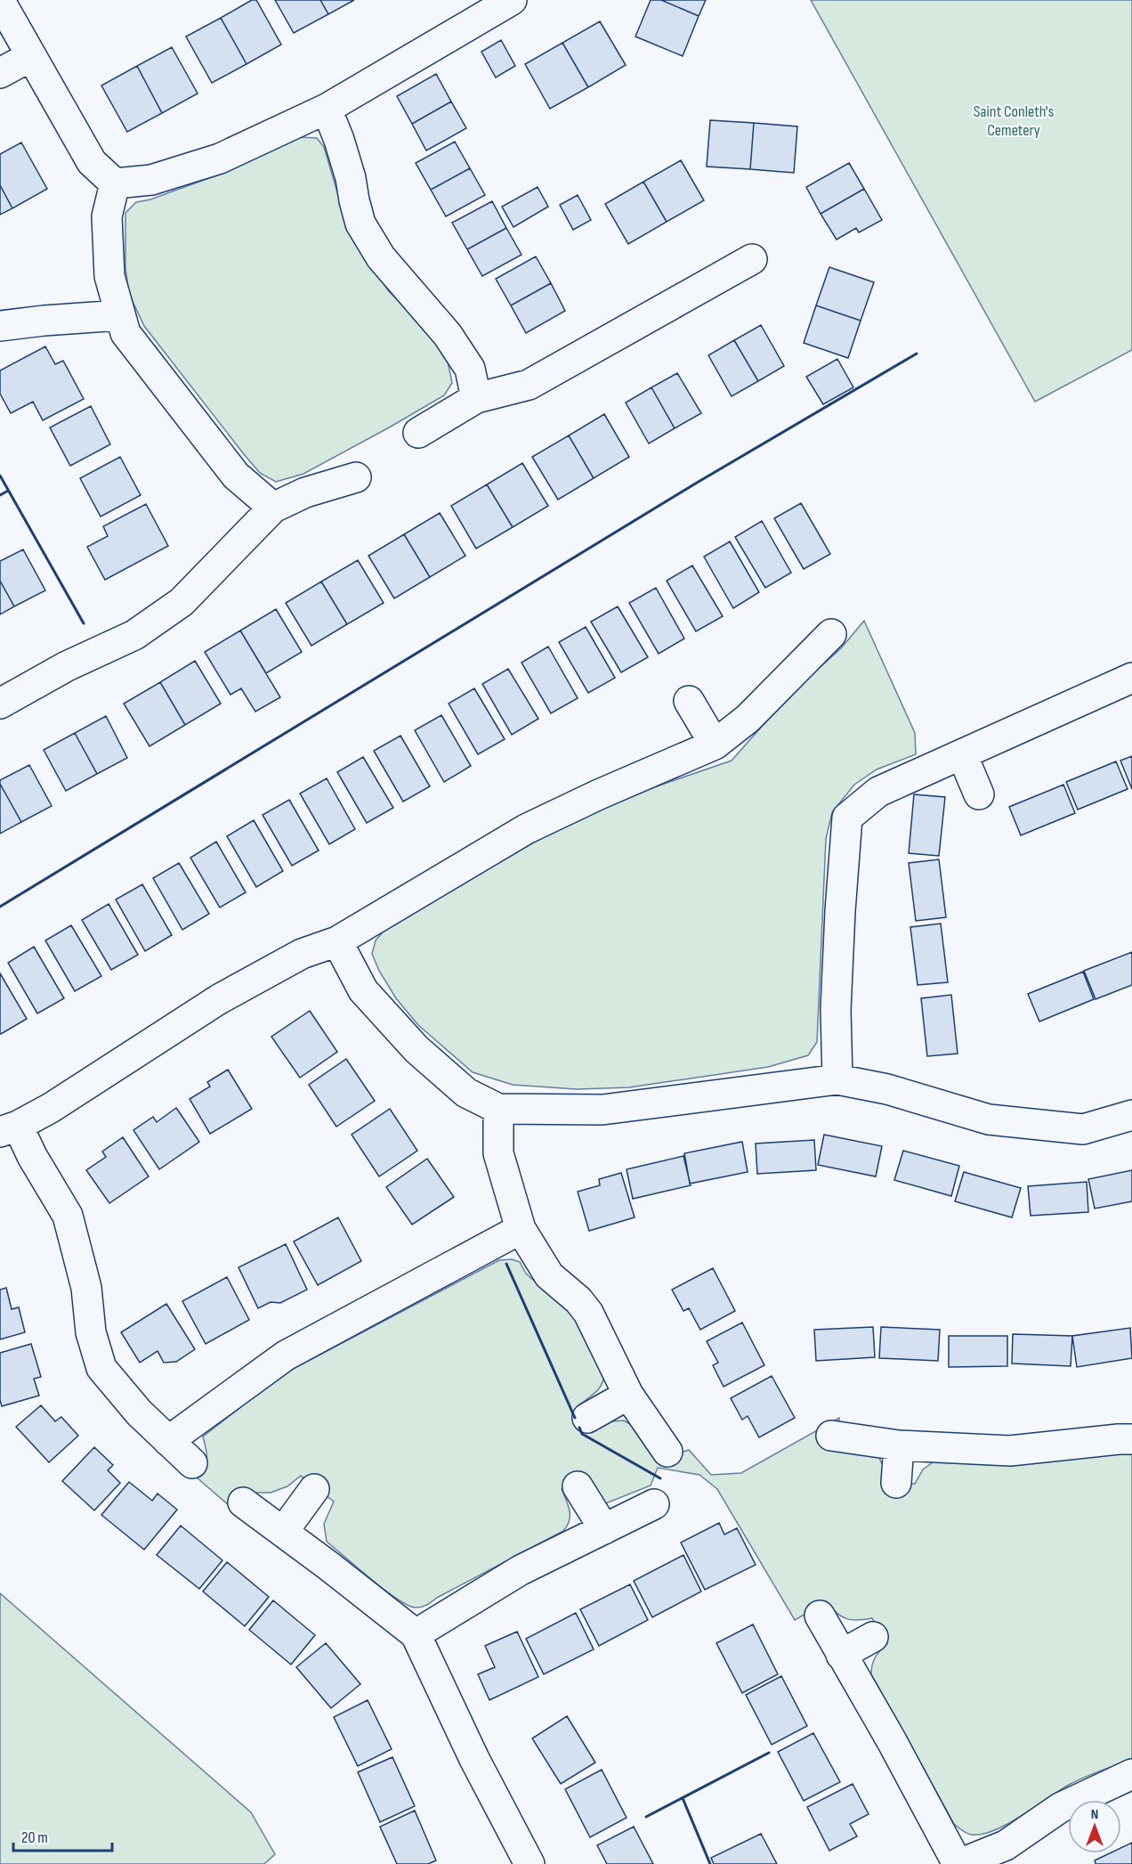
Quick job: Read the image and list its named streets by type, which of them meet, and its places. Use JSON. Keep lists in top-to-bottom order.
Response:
{
  "parks": ["Saint Conleth's Cemetery"],
  "scale_bar": "20 m",
  "north": "top"
}
